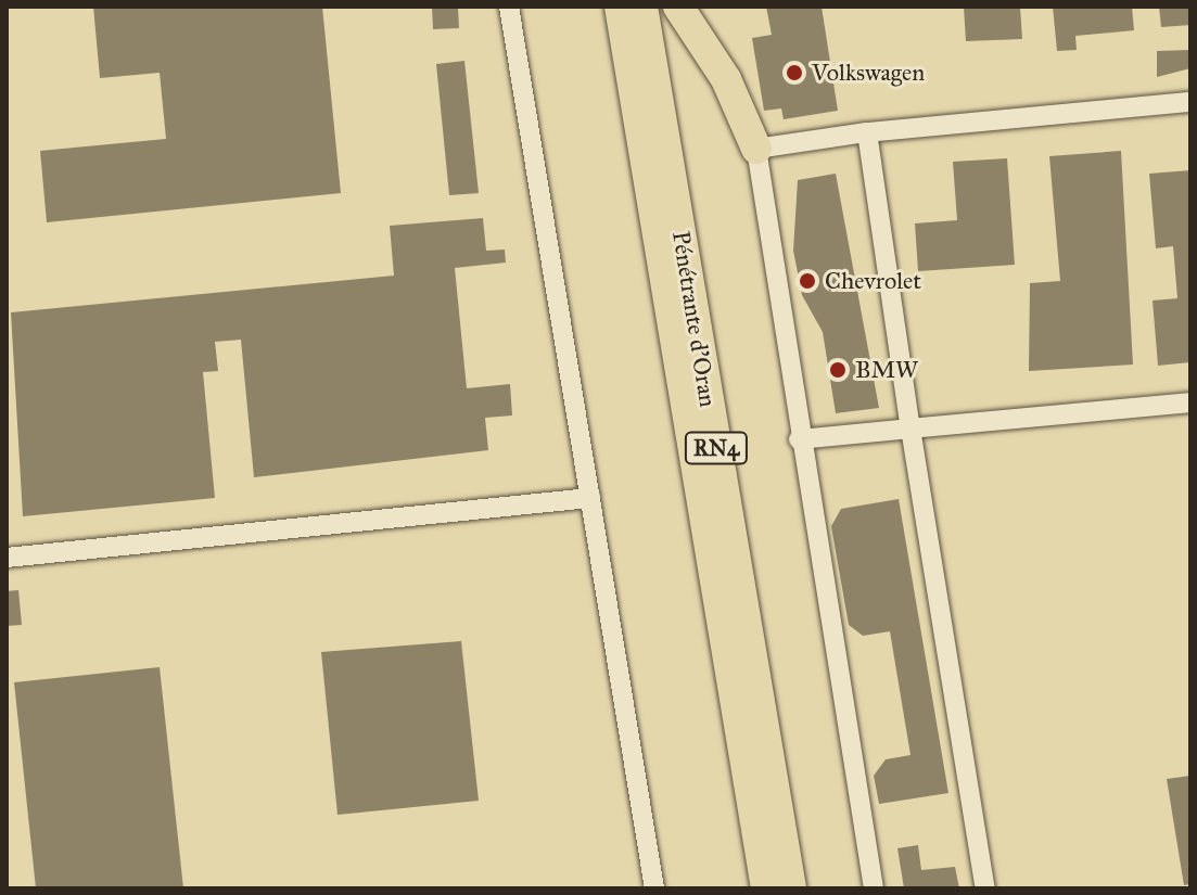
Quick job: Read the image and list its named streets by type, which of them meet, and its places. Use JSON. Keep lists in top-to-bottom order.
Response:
{
  "streets": {
    "highway": ["Pénétrante d'Oran", "RN4"]
  },
  "places": ["Volkswagen", "Chevrolet", "BMW"]
}
